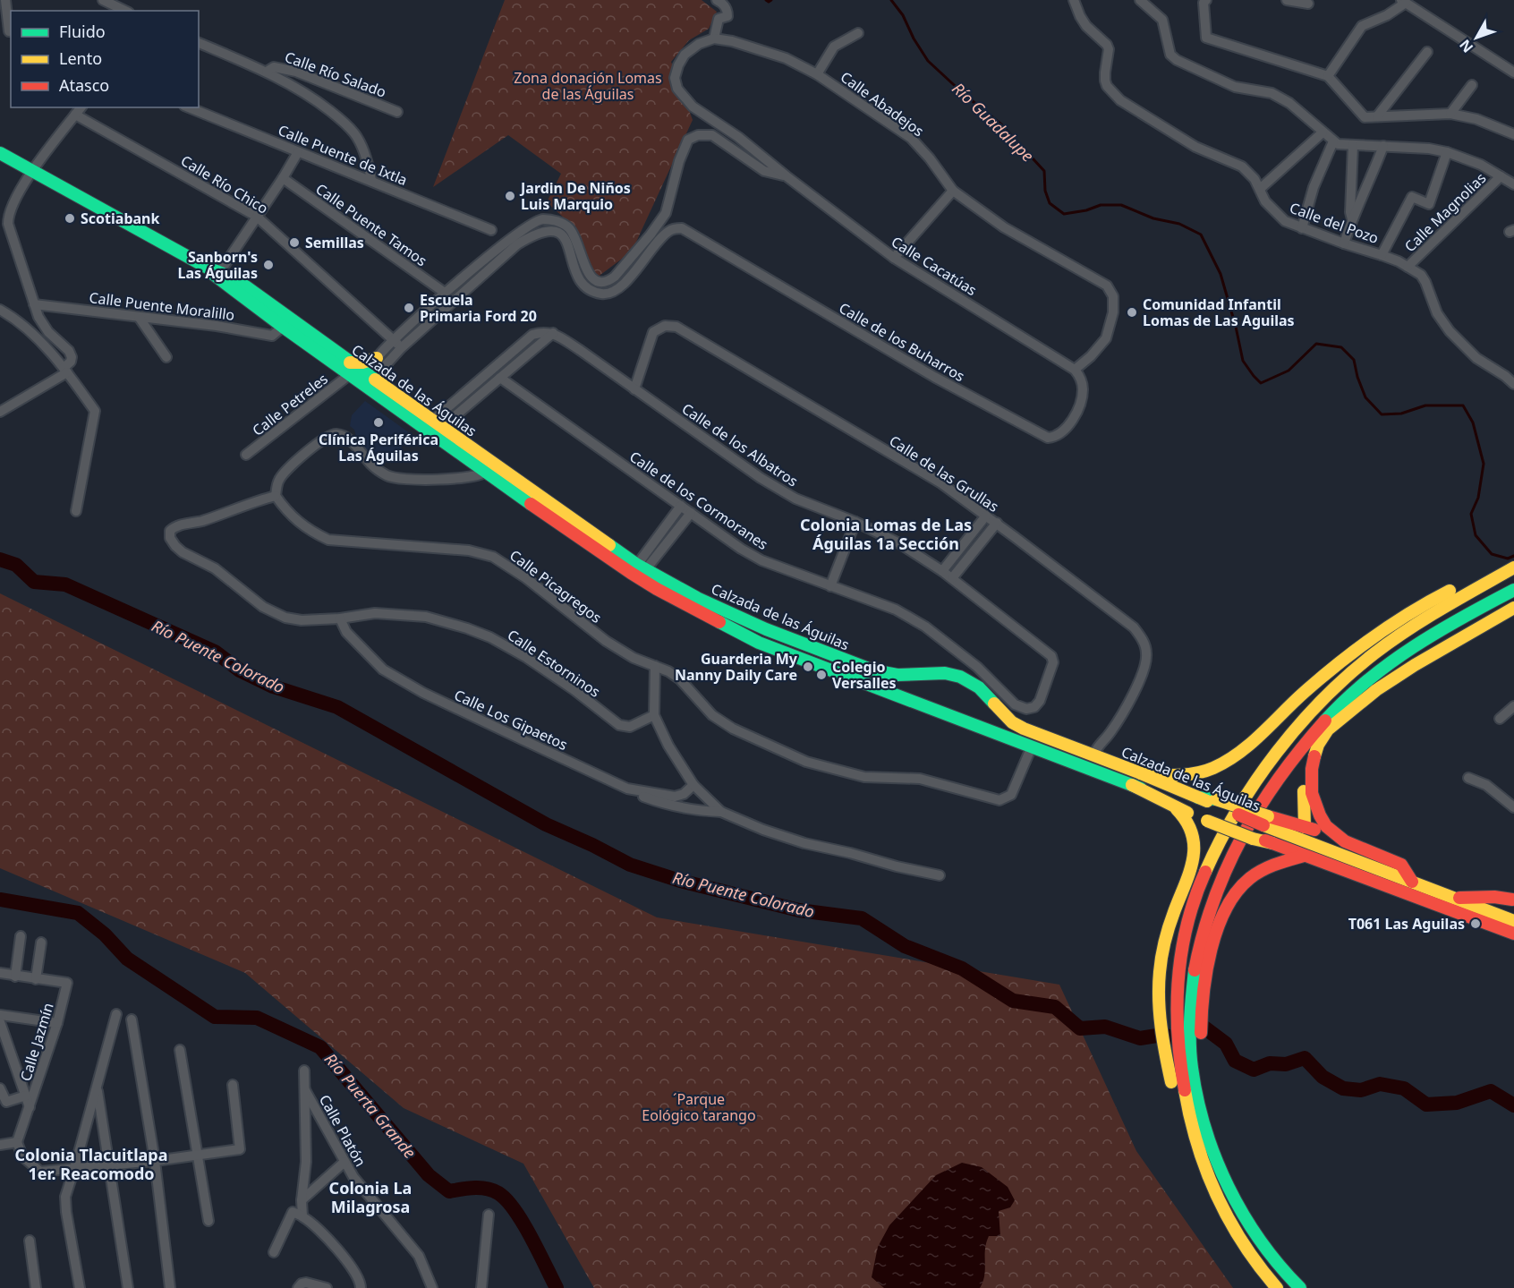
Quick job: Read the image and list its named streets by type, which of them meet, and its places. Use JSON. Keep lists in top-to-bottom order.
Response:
{
  "streets": {
    "main road": ["Calzada de las Águilas"],
    "street": [
      "Calle Río Salado",
      "Calle Abadejos",
      "Calle Puente de Ixtla",
      "Calle Río Chico",
      "Calle Magnolias",
      "Calle del Pozo",
      "Calle Puente Tamos",
      "Calle Cacatúas",
      "Calle Puente Moralillo",
      "Calle de los Buharros",
      "Calle Petreles",
      "Calle de los Albatros",
      "Calle de las Grullas",
      "Calle de los Cormoranes",
      "Calle Picagregos",
      "Calle Estorninos",
      "Calle Los Gipaetos",
      "Calle Jazmín",
      "Calle Platón"
    ]
  },
  "crossings": [
    ["Calle Abadejos", "Calle Cacatúas"],
    ["Calle Abadejos", "Calle de los Buharros"],
    ["Calle Río Chico", "Calle de los Buharros"],
    ["Calle Magnolias", "Calle del Pozo"],
    ["Calle Cacatúas", "Calle de los Buharros"],
    ["Calle Puente Moralillo", "Calzada de las Águilas"],
    ["Calzada de las Águilas", "Calle Petreles"],
    ["Calzada de las Águilas", "Calle de las Grullas"],
    ["Calzada de las Águilas", "Calle Picagregos"],
    ["Calle de los Albatros", "Calle de las Grullas"],
    ["Calle de los Albatros", "Calle de los Cormoranes"],
    ["Calle Picagregos", "Calle Estorninos"],
    ["Calle Estorninos", "Calle Los Gipaetos"]
  ],
  "districts": ["Colonia Lomas de Las Águilas 1a Sección", "Colonia Tlacuitlapa 1er. Reacomodo", "Colonia La Milagrosa"],
  "water": ["Río Guadalupe", "Río Puente Colorado", "Río Puerta Grande"],
  "parks": ["Zona donación Lomas de las Águilas", "´Parque Eológico tarango"],
  "places": [
    "Jardin De Niños Luis Marquio",
    "Scotiabank",
    "Semillas",
    "Sanborn's Las Águilas",
    "Escuela Primaria Ford 20",
    "Comunidad Infantil Lomas de Las Aguilas",
    "Clínica Periférica Las Águilas",
    "Guarderia My Nanny Daily Care",
    "Colegio Versalles",
    "T061 Las Aguilas"
  ],
  "legend": ["Fluido", "Lento", "Atasco"],
  "north": "bottom left"
}
